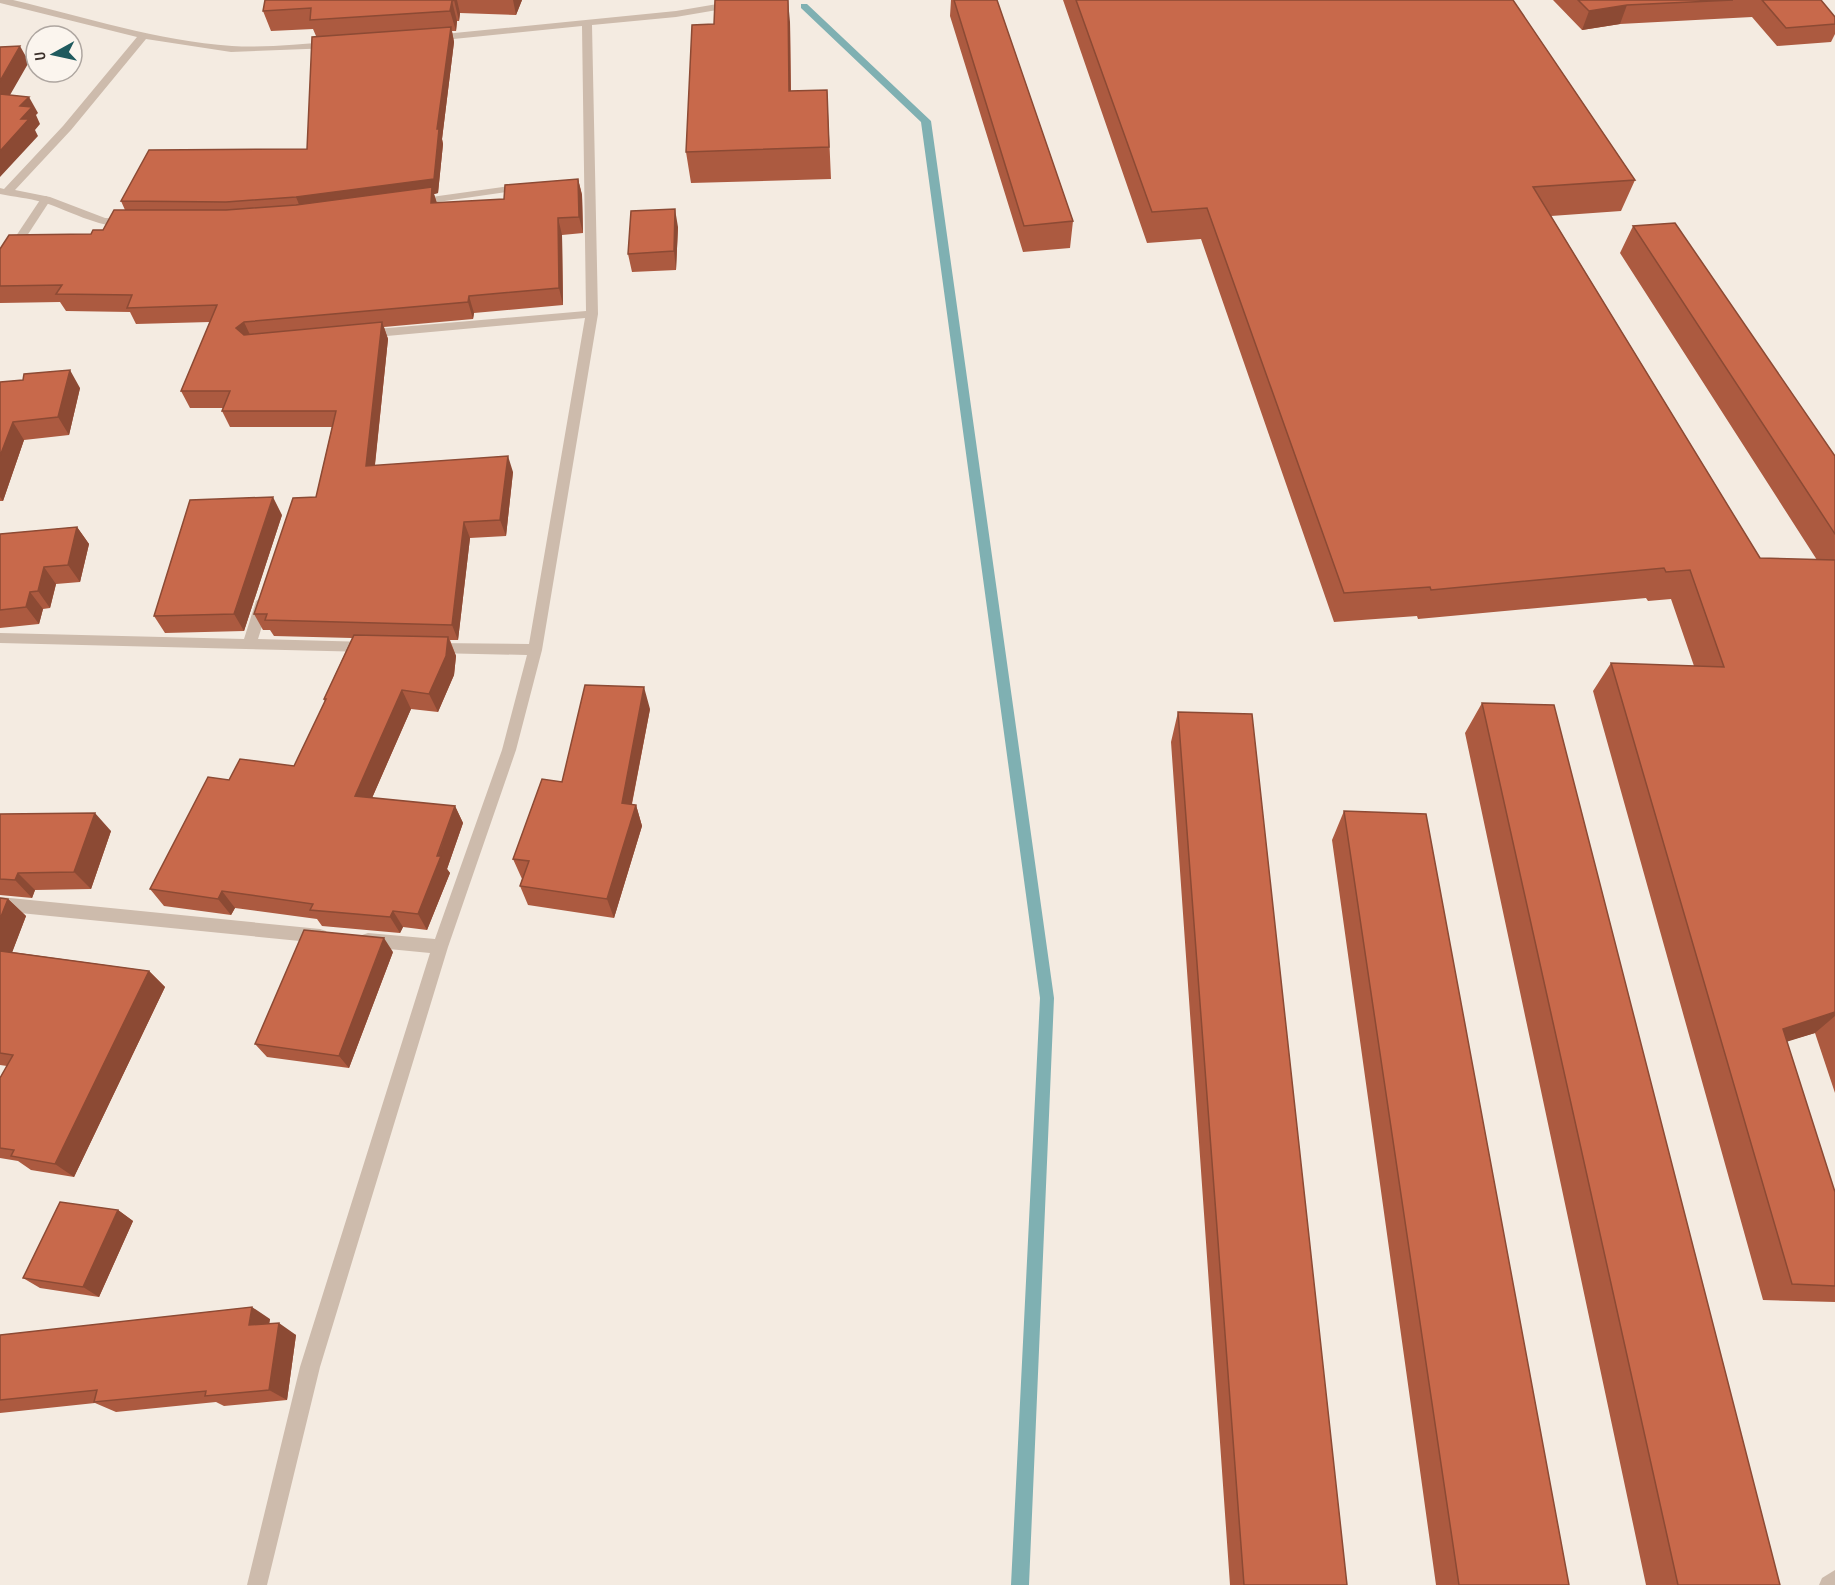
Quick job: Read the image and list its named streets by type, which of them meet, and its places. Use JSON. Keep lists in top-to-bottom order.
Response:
{
  "north": "left"
}
